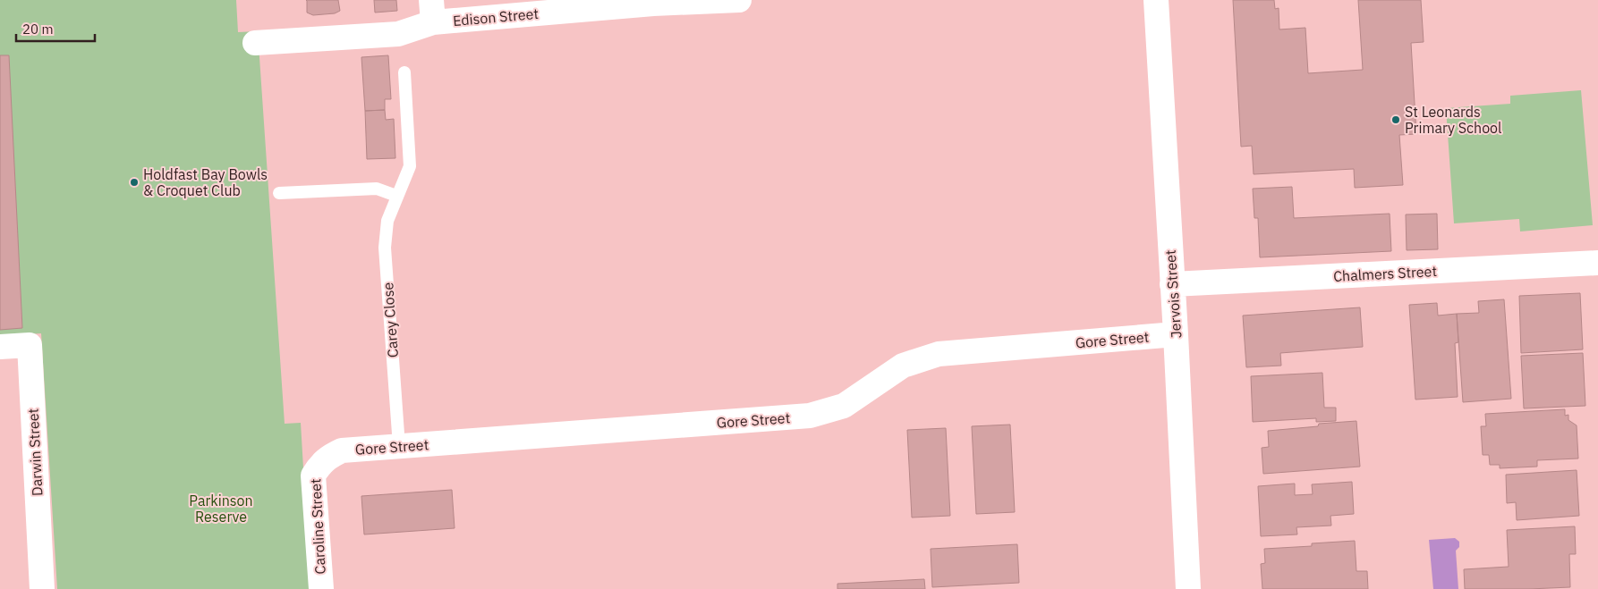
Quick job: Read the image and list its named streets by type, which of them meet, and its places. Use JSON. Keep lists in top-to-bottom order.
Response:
{
  "streets": {
    "street": [
      "Edison Street",
      "Chalmers Street",
      "Jervois Street",
      "Gore Street",
      "Darwin Street",
      "Caroline Street"
    ],
    "lane": ["Carey Close"]
  },
  "crossings": [
    ["Chalmers Street", "Jervois Street"],
    ["Jervois Street", "Gore Street"],
    ["Carey Close", "Gore Street"],
    ["Gore Street", "Caroline Street"]
  ],
  "parks": ["Parkinson Reserve"],
  "places": ["St Leonards Primary School", "Holdfast Bay Bowls & Croquet Club"],
  "scale_bar": "20 m"
}
